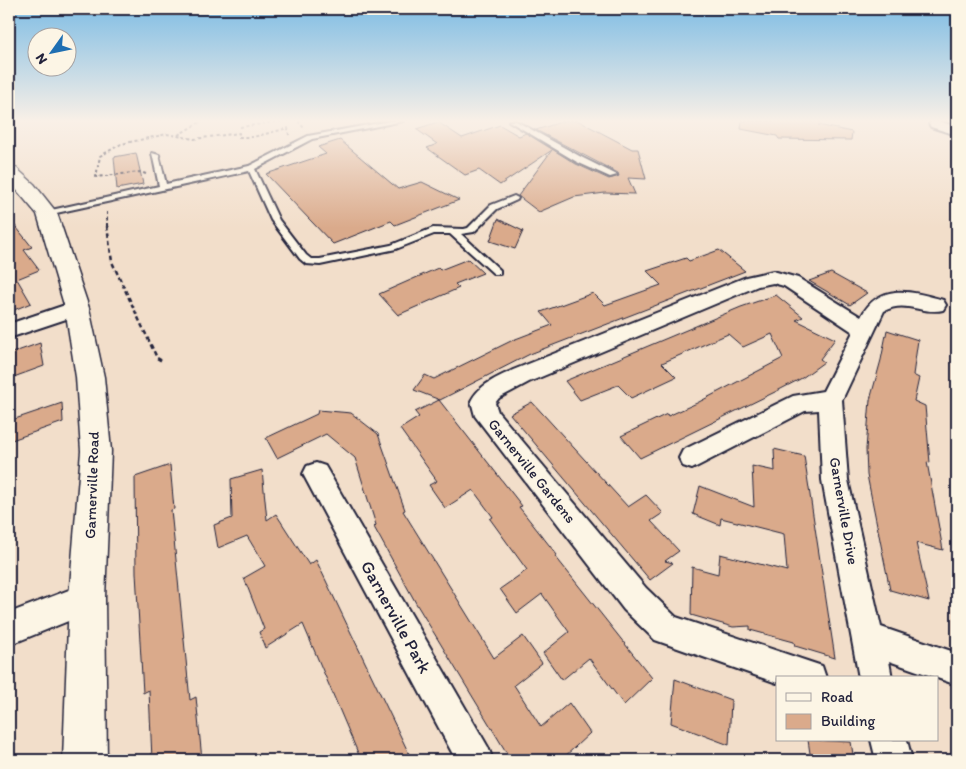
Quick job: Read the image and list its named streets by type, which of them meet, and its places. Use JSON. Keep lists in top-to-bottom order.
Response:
{
  "streets": {
    "street": [
      "Garnerville Gardens",
      "Garnerville Road",
      "Garnerville Drive",
      "Garnerville Park"
    ]
  },
  "crossings": [
    ["Garnerville Gardens", "Garnerville Drive"]
  ],
  "legend": ["Road", "Building"],
  "north": "bottom left"
}
